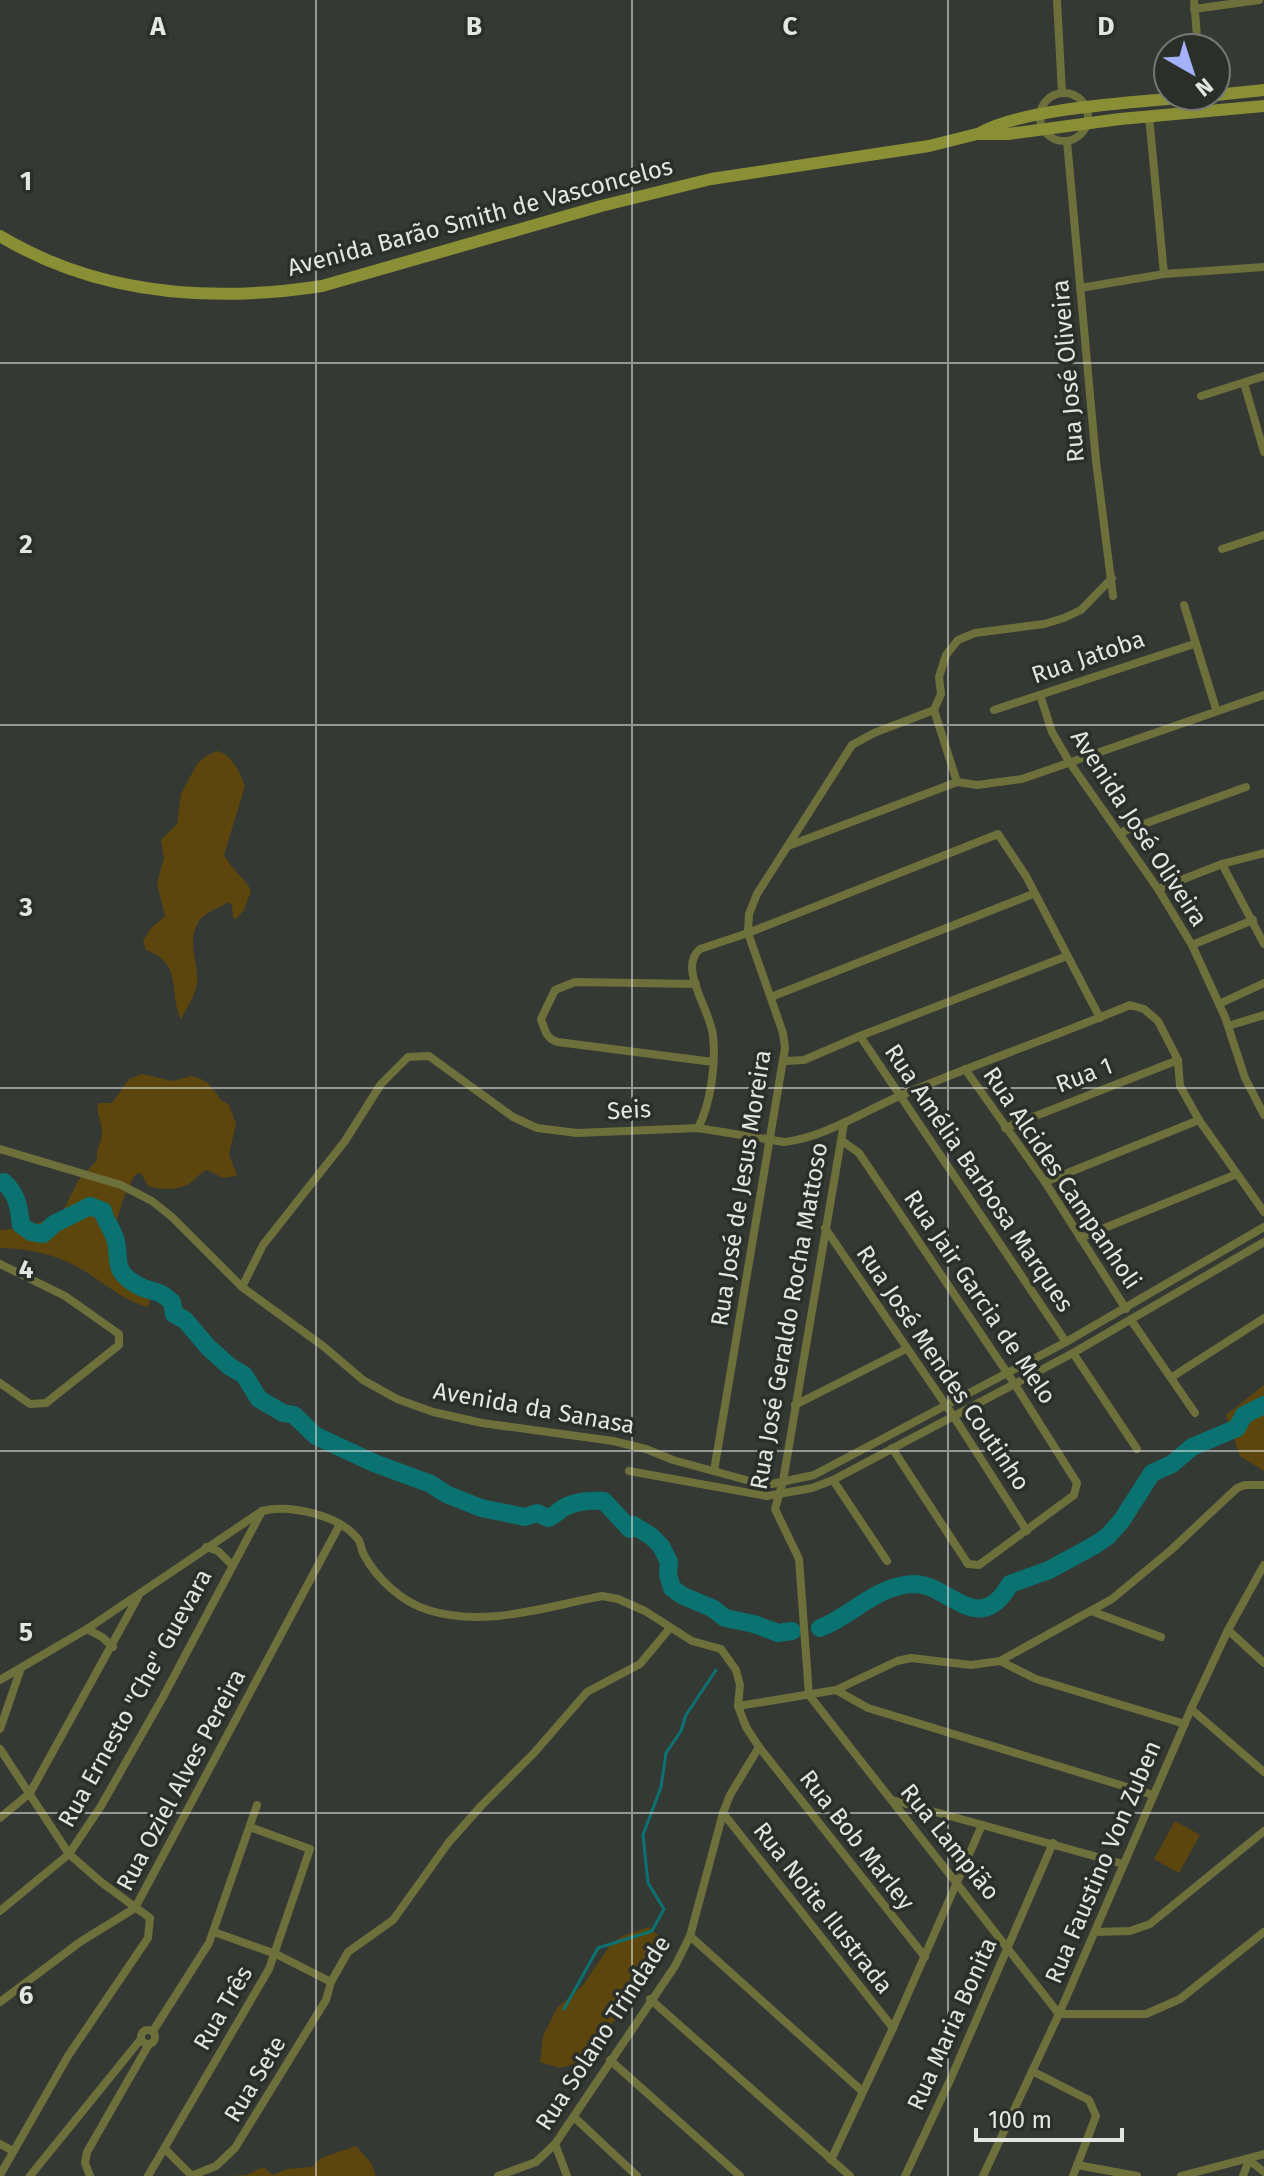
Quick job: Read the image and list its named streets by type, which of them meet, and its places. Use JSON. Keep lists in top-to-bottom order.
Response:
{
  "streets": {
    "main road": ["Avenida Barão Smith de Vasconcelos"],
    "street": [
      "Rua José Oliveira",
      "Rua Jatoba",
      "Avenida José Oliveira",
      "Rua 1",
      "Seis",
      "Rua Amélia Barbosa Marques",
      "Rua Alcides Campanholi",
      "Rua José de Jesus Moreira",
      "Rua Jair Garcia de Melo",
      "Rua José Geraldo Rocha Mattoso",
      "Rua José Mendes Coutinho",
      "Avenida da Sanasa",
      "Rua Ernesto \"Che\" Guevara",
      "Rua Oziel Alves Pereira",
      "Rua Bob Marley",
      "Rua Lampião",
      "Rua Faustino Von Zuben",
      "Rua Noite Ilustrada",
      "Rua Três",
      "Rua Maria Bonita",
      "Rua Solano Trindade",
      "Rua Sete"
    ]
  },
  "crossings": [
    ["Rua Jatoba", "Avenida José Oliveira"],
    ["Rua 1", "Seis"],
    ["Rua 1", "Rua Alcides Campanholi"],
    ["Seis", "Rua Amélia Barbosa Marques"],
    ["Seis", "Rua Alcides Campanholi"],
    ["Seis", "Rua José de Jesus Moreira"],
    ["Seis", "Rua José Geraldo Rocha Mattoso"],
    ["Seis", "Avenida da Sanasa"],
    ["Rua Amélia Barbosa Marques", "Avenida da Sanasa"],
    ["Rua Alcides Campanholi", "Avenida da Sanasa"],
    ["Rua José de Jesus Moreira", "Avenida da Sanasa"],
    ["Rua Jair Garcia de Melo", "Rua José Geraldo Rocha Mattoso"],
    ["Rua Jair Garcia de Melo", "Rua José Mendes Coutinho"],
    ["Rua Jair Garcia de Melo", "Avenida da Sanasa"],
    ["Rua José Geraldo Rocha Mattoso", "Rua José Mendes Coutinho"],
    ["Rua José Geraldo Rocha Mattoso", "Avenida da Sanasa"],
    ["Rua José Geraldo Rocha Mattoso", "Rua Lampião"],
    ["Rua José Mendes Coutinho", "Avenida da Sanasa"],
    ["Rua Bob Marley", "Rua Solano Trindade"],
    ["Rua Bob Marley", "Rua Sete"],
    ["Rua Lampião", "Rua Faustino Von Zuben"],
    ["Rua Lampião", "Rua Maria Bonita"],
    ["Rua Noite Ilustrada", "Rua Solano Trindade"]
  ],
  "scale_bar": "100 m",
  "north": "bottom right",
  "grid": {
    "columns": [
      "A",
      "B",
      "C",
      "D"
    ],
    "rows": [
      "1",
      "2",
      "3",
      "4",
      "5",
      "6"
    ]
  }
}
